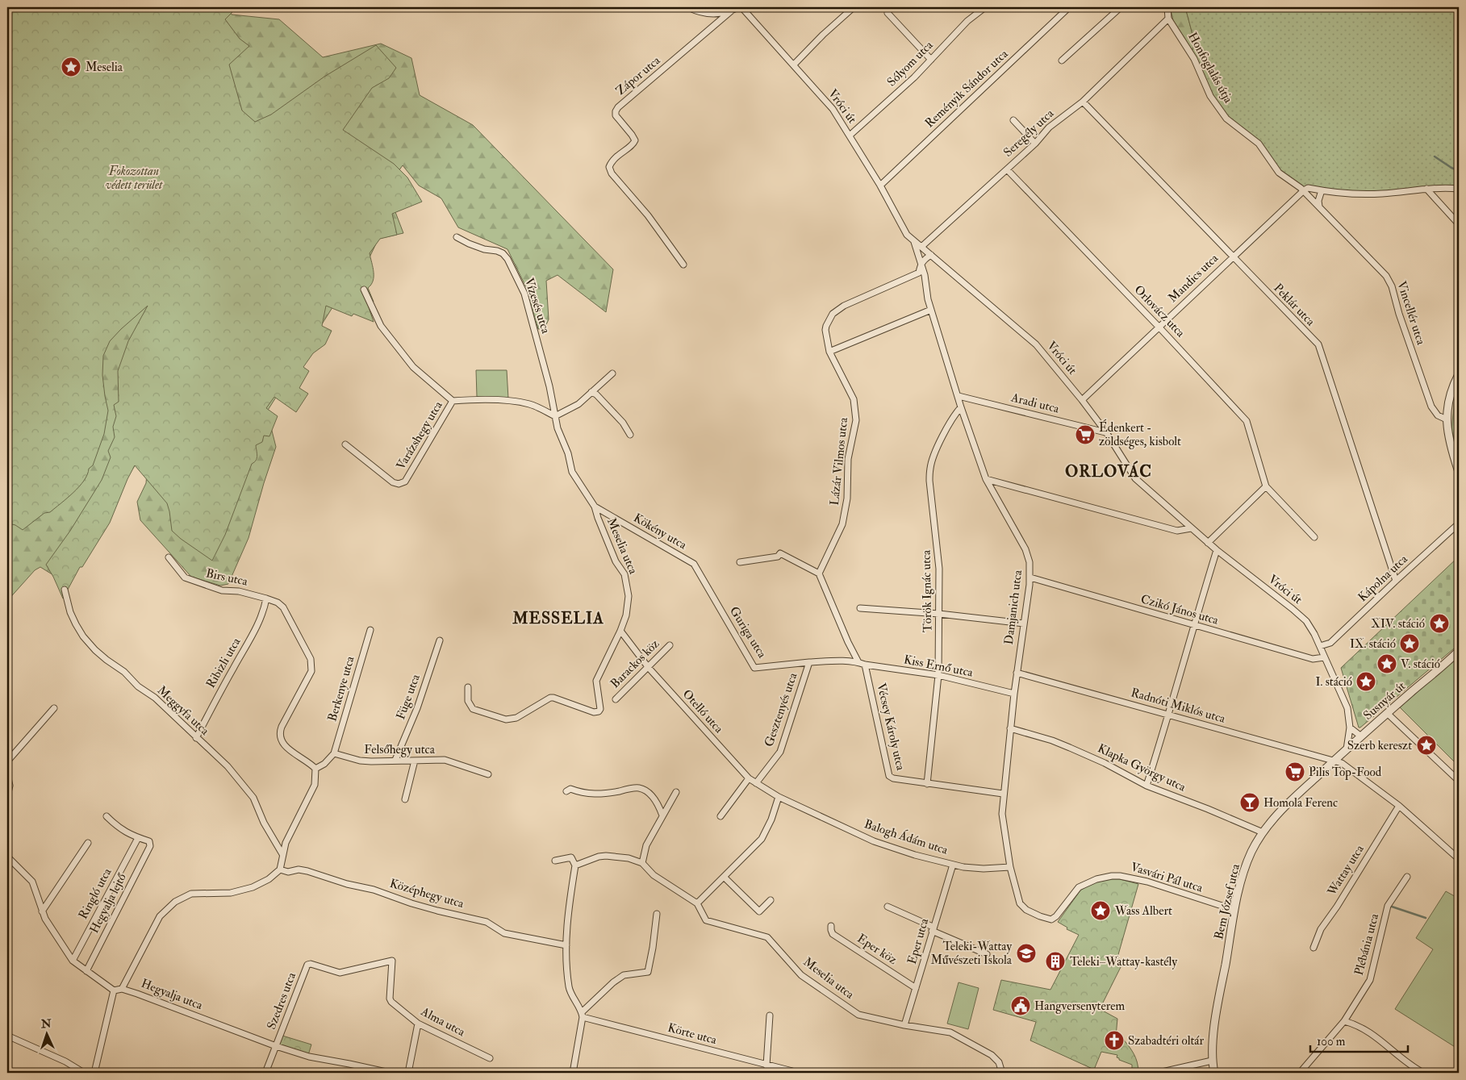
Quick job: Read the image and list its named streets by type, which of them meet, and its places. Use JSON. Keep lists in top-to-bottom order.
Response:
{
  "streets": {
    "street": [
      "Sólyom utca",
      "Honfoglalás útja",
      "Zápor utca",
      "Reményik Sándor utca",
      "Vróci út",
      "Seregély utca",
      "Mandics utca",
      "Peklár utca",
      "Vízesés utca",
      "Orlovácz utca",
      "Vincellér utca",
      "Aradi utca",
      "Varázshegy utca",
      "Lázár Vilmos utca",
      "Kökény utca",
      "Meselia utca",
      "Birs utca",
      "Kápolna utca",
      "Török Ignác utca",
      "Damjanich utca",
      "Czikó János utca",
      "Guriga utca",
      "Ribizli utca",
      "Barackos köz",
      "Kiss Ernő utca",
      "Berkenye utca",
      "Füge utca",
      "Susnyár út",
      "Radnóti Miklós utca",
      "Gesztenyés utca",
      "Meggyfa utca",
      "Otelló utca",
      "Vécsey Károly utca",
      "Felsőhegy utca",
      "Klapka György utca",
      "Balogh Ádám utca",
      "Wattay utca",
      "Vasvári Pál utca",
      "Ringló utca",
      "Középhegy utca",
      "Bem József utca",
      "Hegyalja lejtő",
      "Eper utca",
      "Plébánia utca",
      "Eper köz",
      "Hegyalja utca",
      "Szedres utca",
      "Alma utca",
      "Körte utca"
    ]
  },
  "crossings": [
    ["Sólyom utca", "Vróci út"],
    ["Honfoglalás útja", "Seregély utca"],
    ["Honfoglalás útja", "Mandics utca"],
    ["Honfoglalás útja", "Vincellér utca"],
    ["Reményik Sándor utca", "Vróci út"],
    ["Vróci út", "Seregély utca"],
    ["Vróci út", "Mandics utca"],
    ["Vróci út", "Aradi utca"],
    ["Vróci út", "Kápolna utca"],
    ["Vróci út", "Damjanich utca"],
    ["Vróci út", "Czikó János utca"],
    ["Vróci út", "Susnyár út"],
    ["Vróci út", "Bem József utca"],
    ["Seregély utca", "Peklár utca"],
    ["Seregély utca", "Orlovácz utca"],
    ["Mandics utca", "Peklár utca"],
    ["Mandics utca", "Orlovácz utca"],
    ["Mandics utca", "Vincellér utca"],
    ["Peklár utca", "Kápolna utca"],
    ["Vízesés utca", "Meselia utca"],
    ["Aradi utca", "Damjanich utca"],
    ["Lázár Vilmos utca", "Damjanich utca"],
    ["Kökény utca", "Meselia utca"],
    ["Kökény utca", "Guriga utca"],
    ["Meselia utca", "Otelló utca"],
    ["Meselia utca", "Eper utca"],
    ["Birs utca", "Ribizli utca"],
    ["Török Ignác utca", "Damjanich utca"],
    ["Török Ignác utca", "Kiss Ernő utca"],
    ["Török Ignác utca", "Vécsey Károly utca"],
    ["Damjanich utca", "Czikó János utca"],
    ["Damjanich utca", "Kiss Ernő utca"],
    ["Damjanich utca", "Radnóti Miklós utca"],
    ["Damjanich utca", "Vécsey Károly utca"],
    ["Damjanich utca", "Klapka György utca"],
    ["Damjanich utca", "Balogh Ádám utca"],
    ["Damjanich utca", "Vasvári Pál utca"],
    ["Guriga utca", "Gesztenyés utca"],
    ["Ribizli utca", "Meggyfa utca"],
    ["Barackos köz", "Otelló utca"],
    ["Kiss Ernő utca", "Gesztenyés utca"],
    ["Kiss Ernő utca", "Vécsey Károly utca"],
    ["Berkenye utca", "Felsőhegy utca"],
    ["Füge utca", "Felsőhegy utca"],
    ["Susnyár út", "Bem József utca"],
    ["Radnóti Miklós utca", "Wattay utca"],
    ["Radnóti Miklós utca", "Bem József utca"],
    ["Gesztenyés utca", "Otelló utca"],
    ["Otelló utca", "Balogh Ádám utca"],
    ["Klapka György utca", "Bem József utca"],
    ["Balogh Ádám utca", "Eper utca"],
    ["Vasvári Pál utca", "Bem József utca"],
    ["Ringló utca", "Hegyalja lejtő"],
    ["Eper utca", "Eper köz"],
    ["Hegyalja utca", "Szedres utca"],
    ["Szedres utca", "Alma utca"]
  ],
  "districts": ["ORLOVÁC", "MESSELIA"],
  "parks": ["Fokozottan védett terület"],
  "places": {
    "place": [
      "Meselia",
      "XIV. stáció",
      "IX. stáció",
      "V. stáció",
      "I. stáció",
      "Szerb kereszt",
      "Wass Albert"
    ],
    "supermarket": ["Édenkert - zöldséges, kisbolt", "Pilis Top-Food"],
    "bar": ["Homola Ferenc"],
    "school or university": ["Teleki-Wattay Művészeti Iskola"],
    "building": ["Teleki–Wattay-kastély"],
    "public building": ["Hangversenyterem"],
    "church": ["Szabadtéri oltár"]
  },
  "scale_bar": "100 m",
  "north": "top"
}
